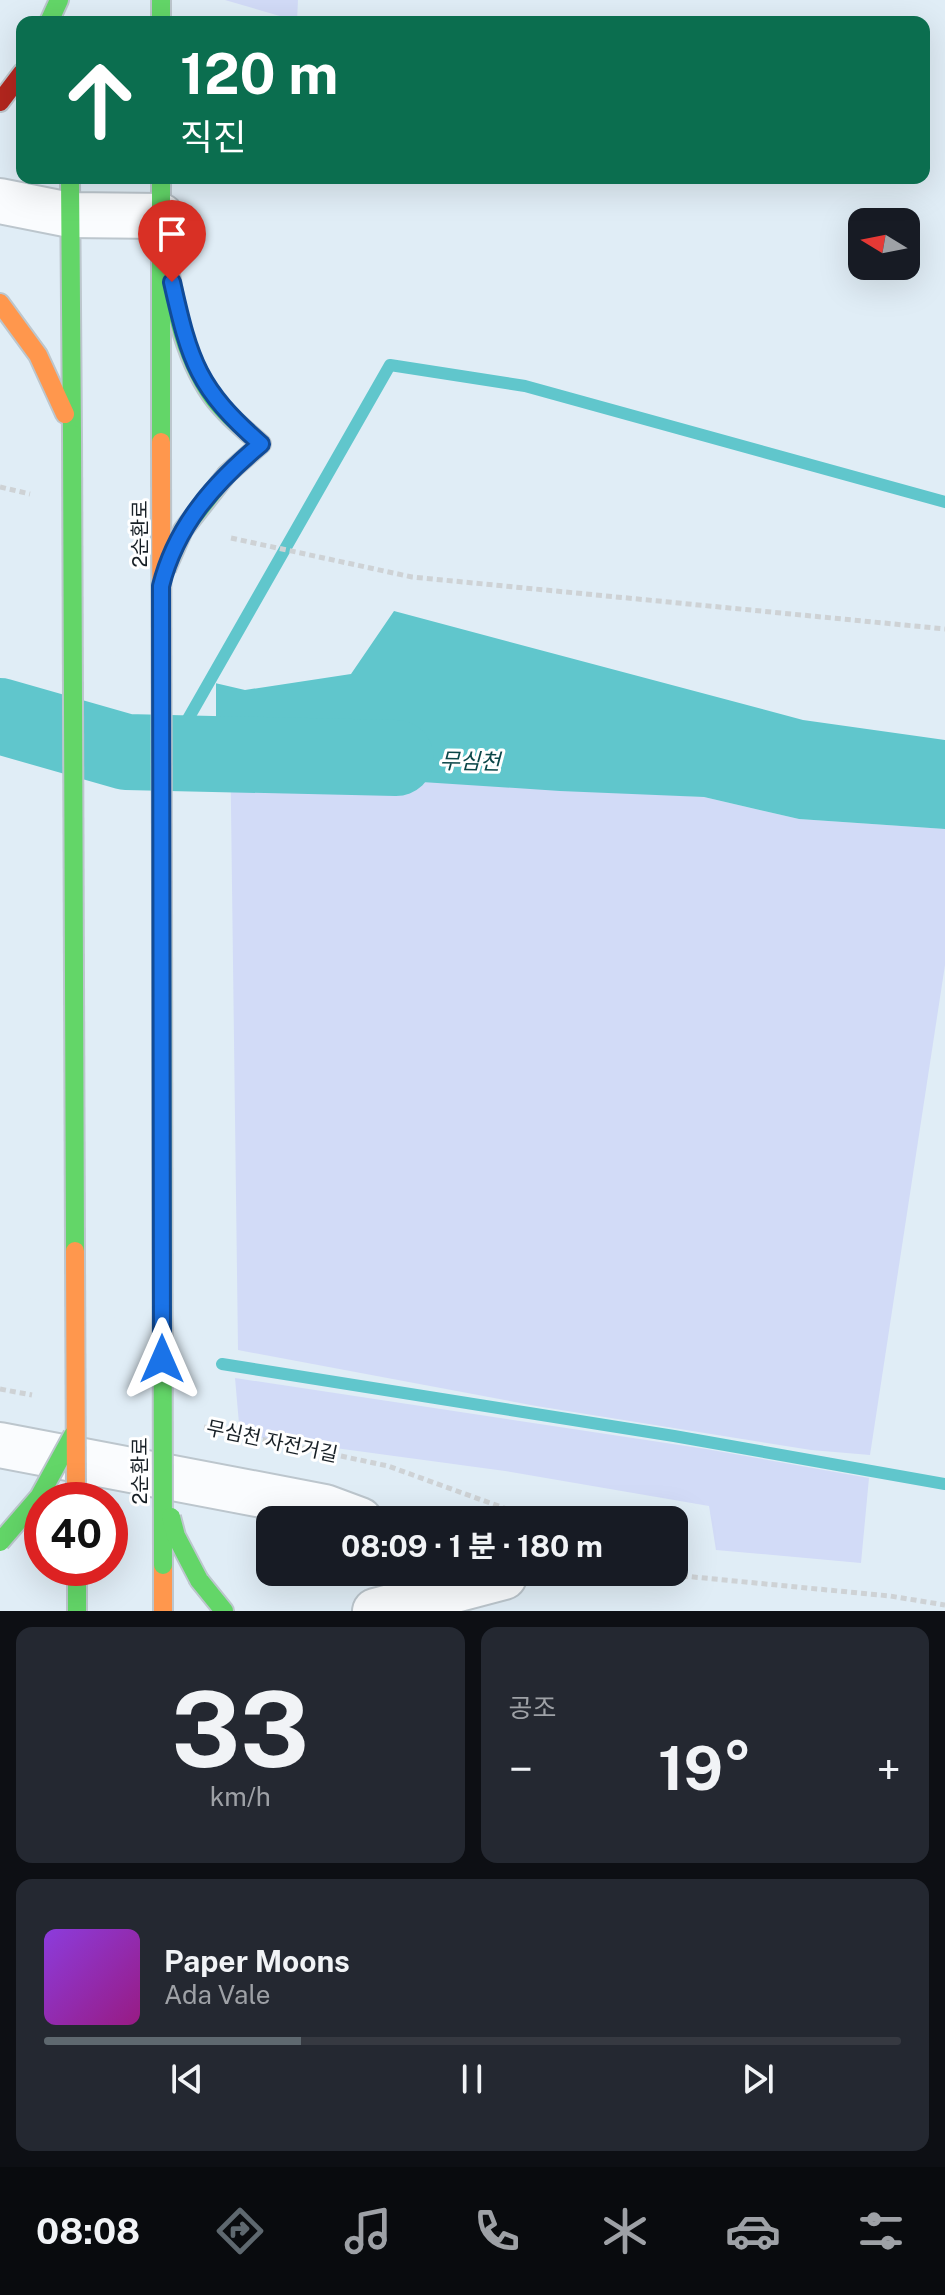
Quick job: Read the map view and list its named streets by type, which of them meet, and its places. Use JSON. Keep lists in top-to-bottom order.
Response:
{
  "streets": {
    "street": ["2순환로"],
    "path": ["무심천 자전거길"]
  },
  "water": ["무심천"],
  "north": "left",
  "page": {
    "turn": ["120 m", "직진"],
    "limit": "40",
    "trip": "08:09 · 1 분 · 180 m",
    "tile": [
      ["33", "km/h"],
      "공조"
    ],
    "heat": ["−", "19°", "+"],
    "song": ["Paper Moons", "Ada Vale"],
    "tabs": "08:08"
  }
}
